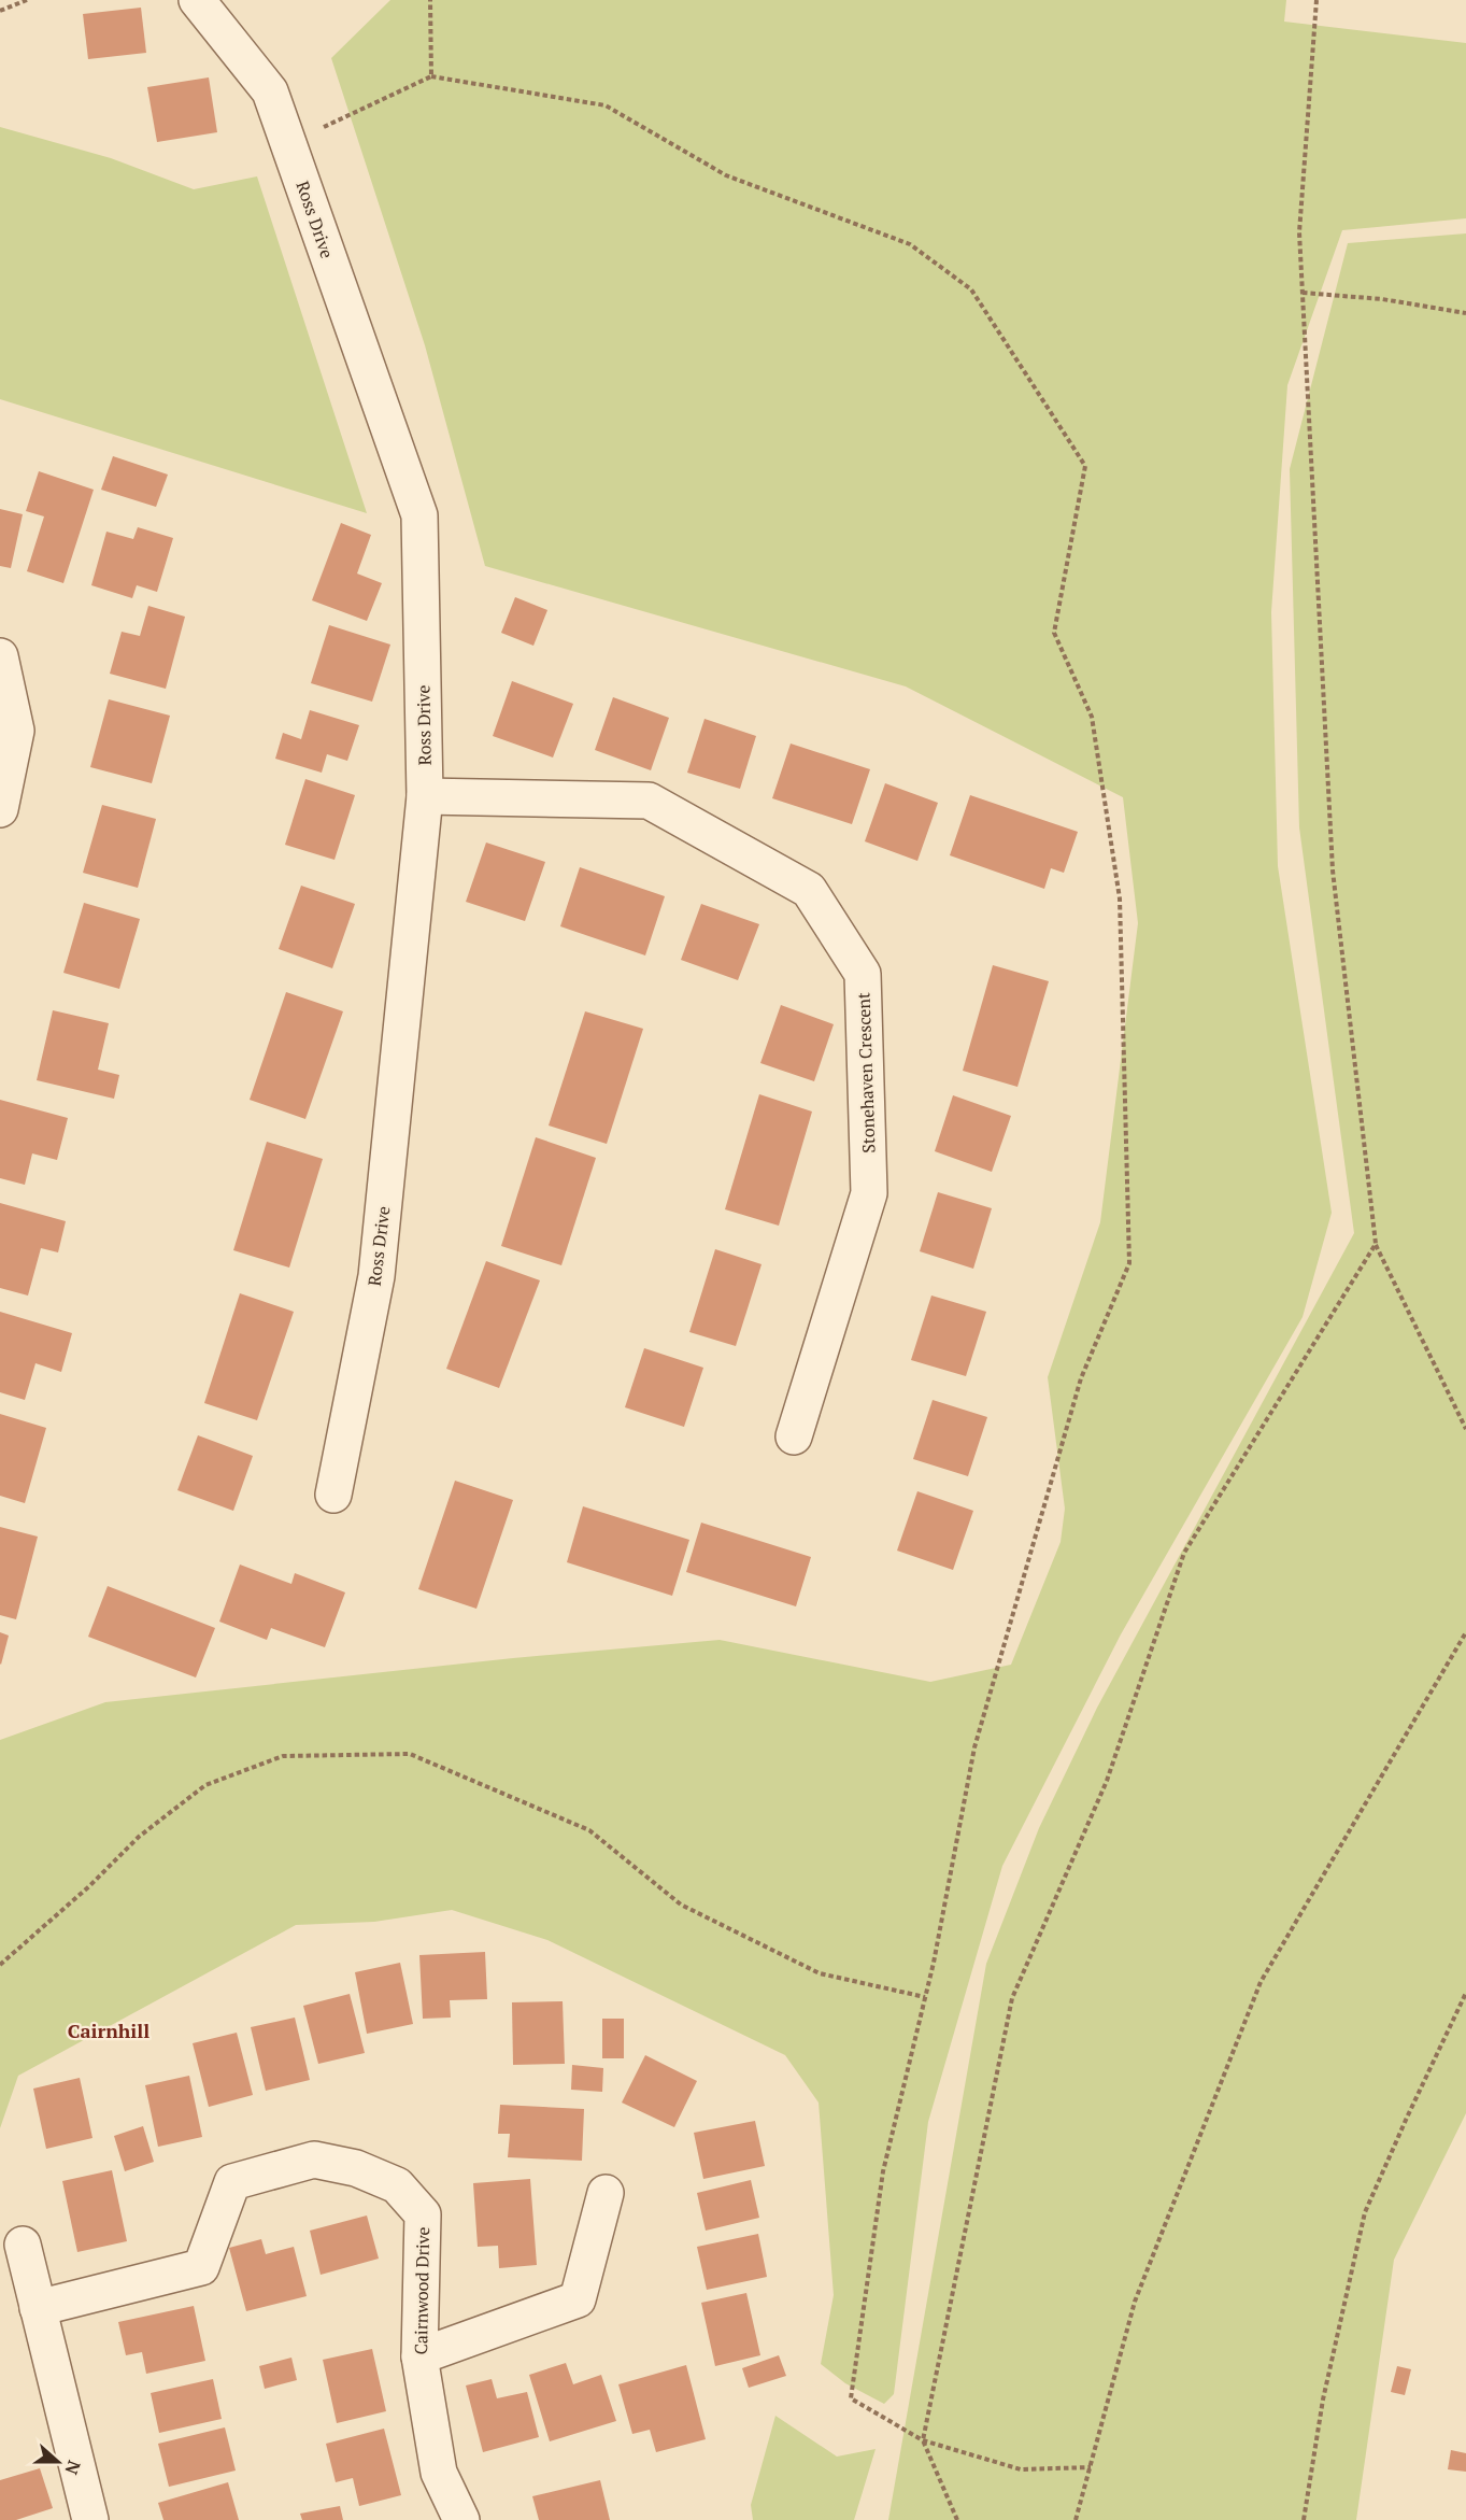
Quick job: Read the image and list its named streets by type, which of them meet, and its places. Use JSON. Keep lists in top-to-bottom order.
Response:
{
  "streets": {
    "street": ["Ross Drive", "Stonehaven Crescent", "Cairnwood Drive"]
  },
  "crossings": [
    ["Ross Drive", "Stonehaven Crescent"]
  ],
  "districts": ["Cairnhill"],
  "north": "right"
}
